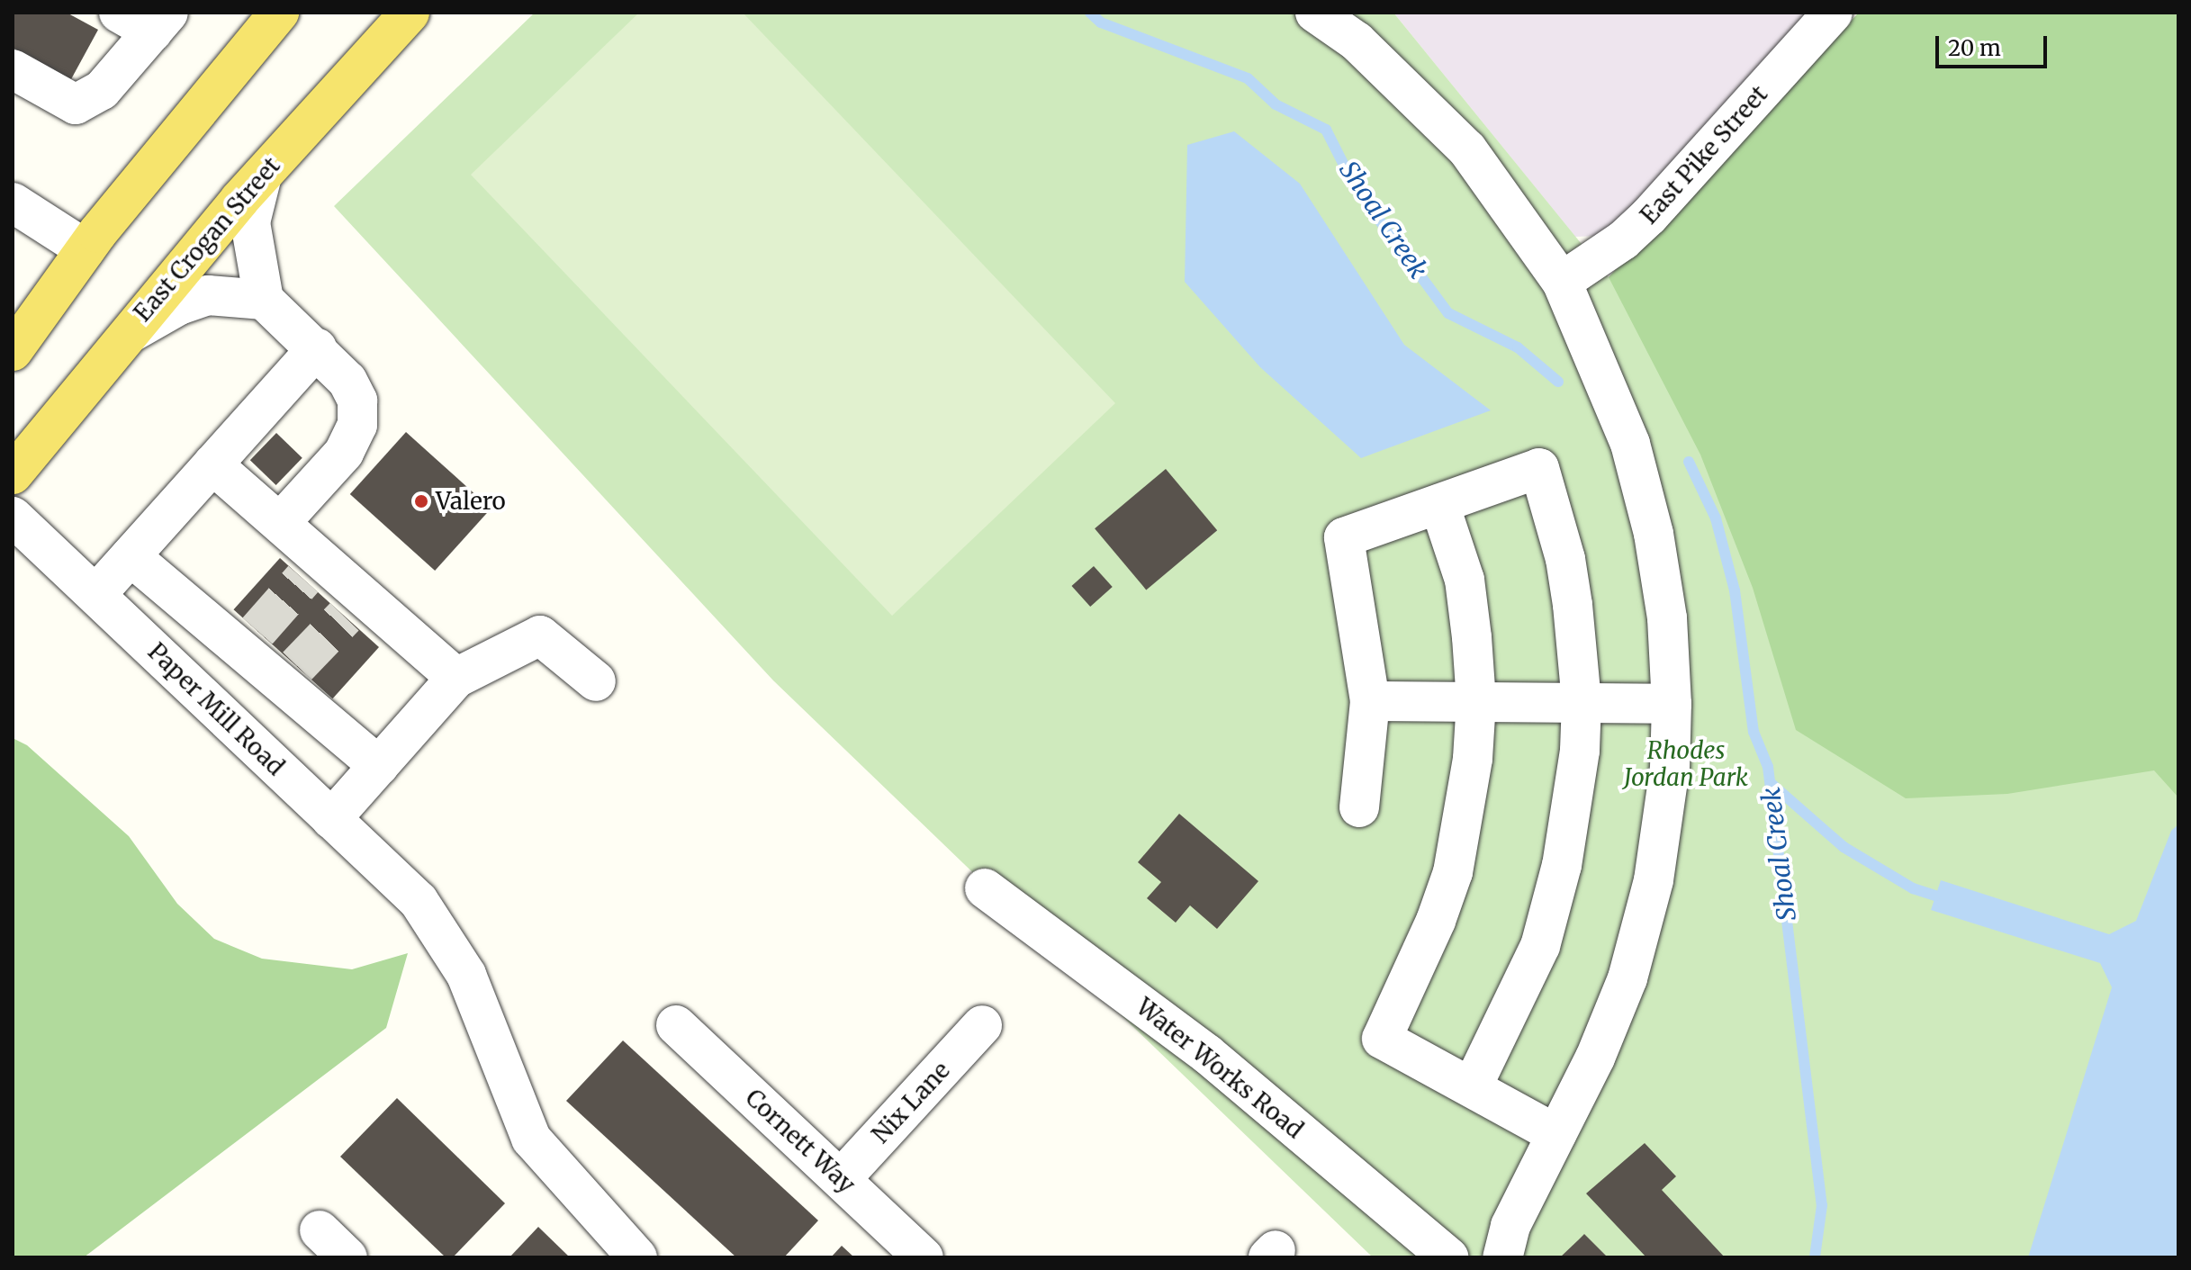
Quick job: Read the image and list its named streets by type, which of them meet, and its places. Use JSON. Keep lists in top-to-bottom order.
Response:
{
  "streets": {
    "main road": ["East Crogan Street"],
    "street": [
      "East Pike Street",
      "Paper Mill Road",
      "Water Works Road",
      "Nix Lane",
      "Cornett Way"
    ]
  },
  "crossings": [
    ["Nix Lane", "Cornett Way"]
  ],
  "water": ["Shoal Creek"],
  "parks": ["Rhodes Jordan Park"],
  "places": ["Valero"],
  "scale_bar": "20 m"
}
